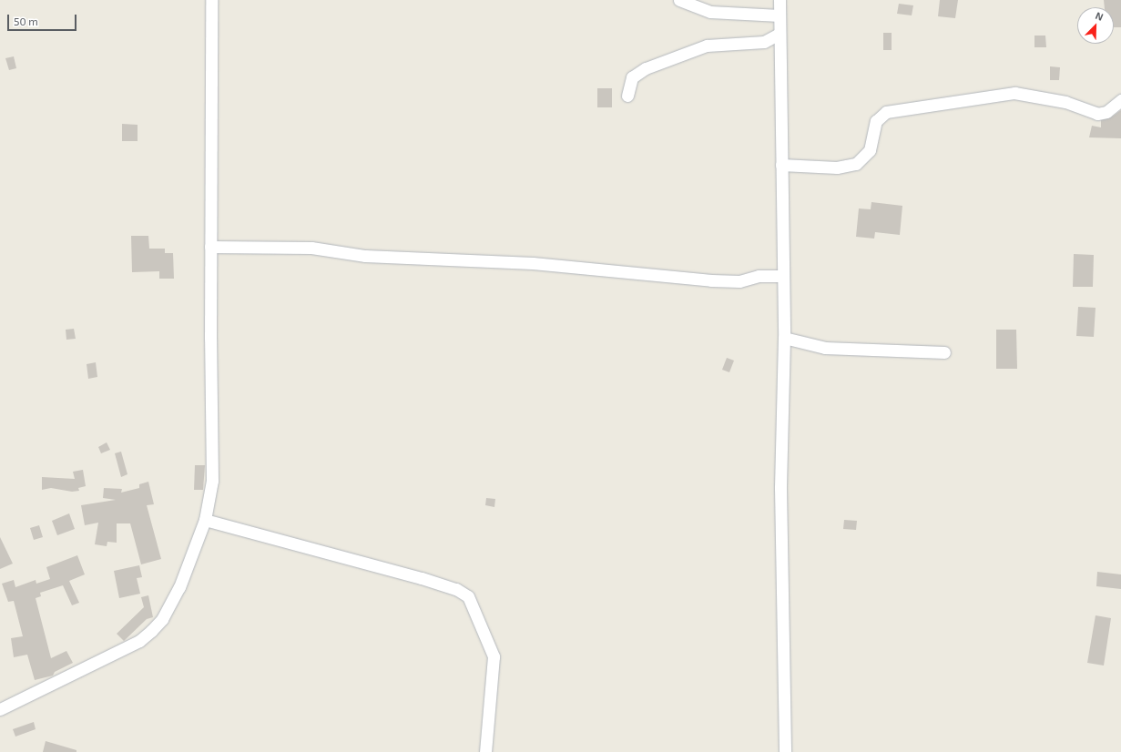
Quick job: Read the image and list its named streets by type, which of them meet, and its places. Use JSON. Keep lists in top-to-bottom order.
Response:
{
  "scale_bar": "50 m",
  "north": "top right"
}
